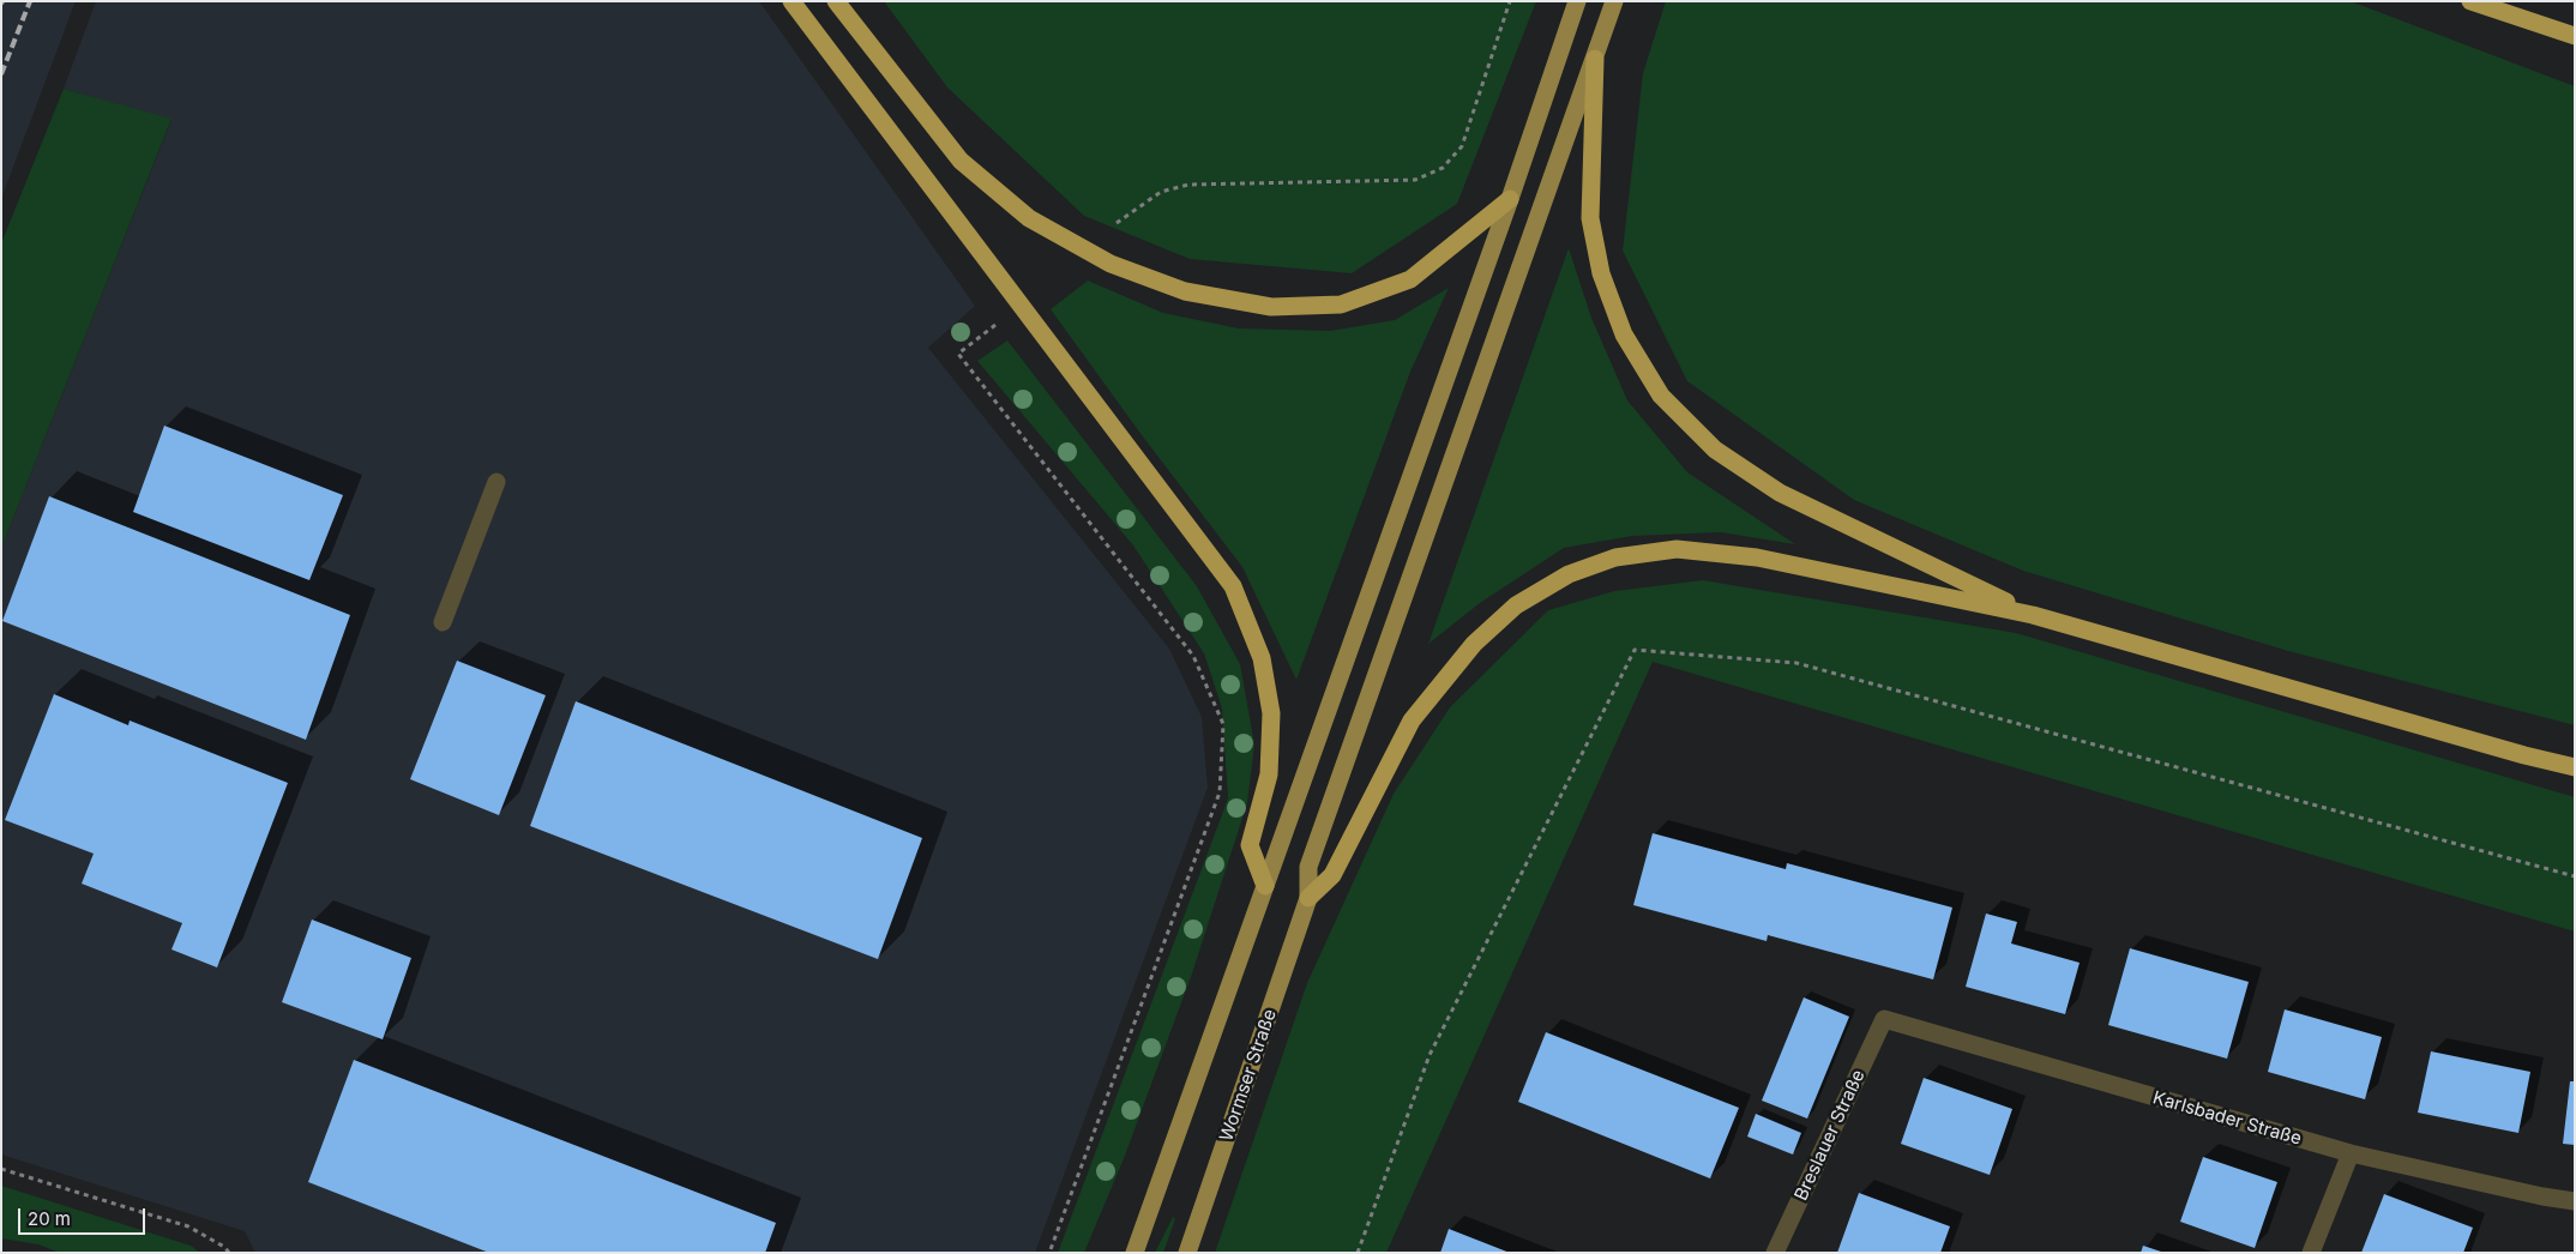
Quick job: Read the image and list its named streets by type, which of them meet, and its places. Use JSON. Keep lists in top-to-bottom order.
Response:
{
  "streets": {
    "main road": ["Wormser Straße"],
    "street": ["Karlsbader Straße", "Breslauer Straße"]
  },
  "crossings": [
    ["Karlsbader Straße", "Breslauer Straße"]
  ],
  "scale_bar": "20 m"
}
